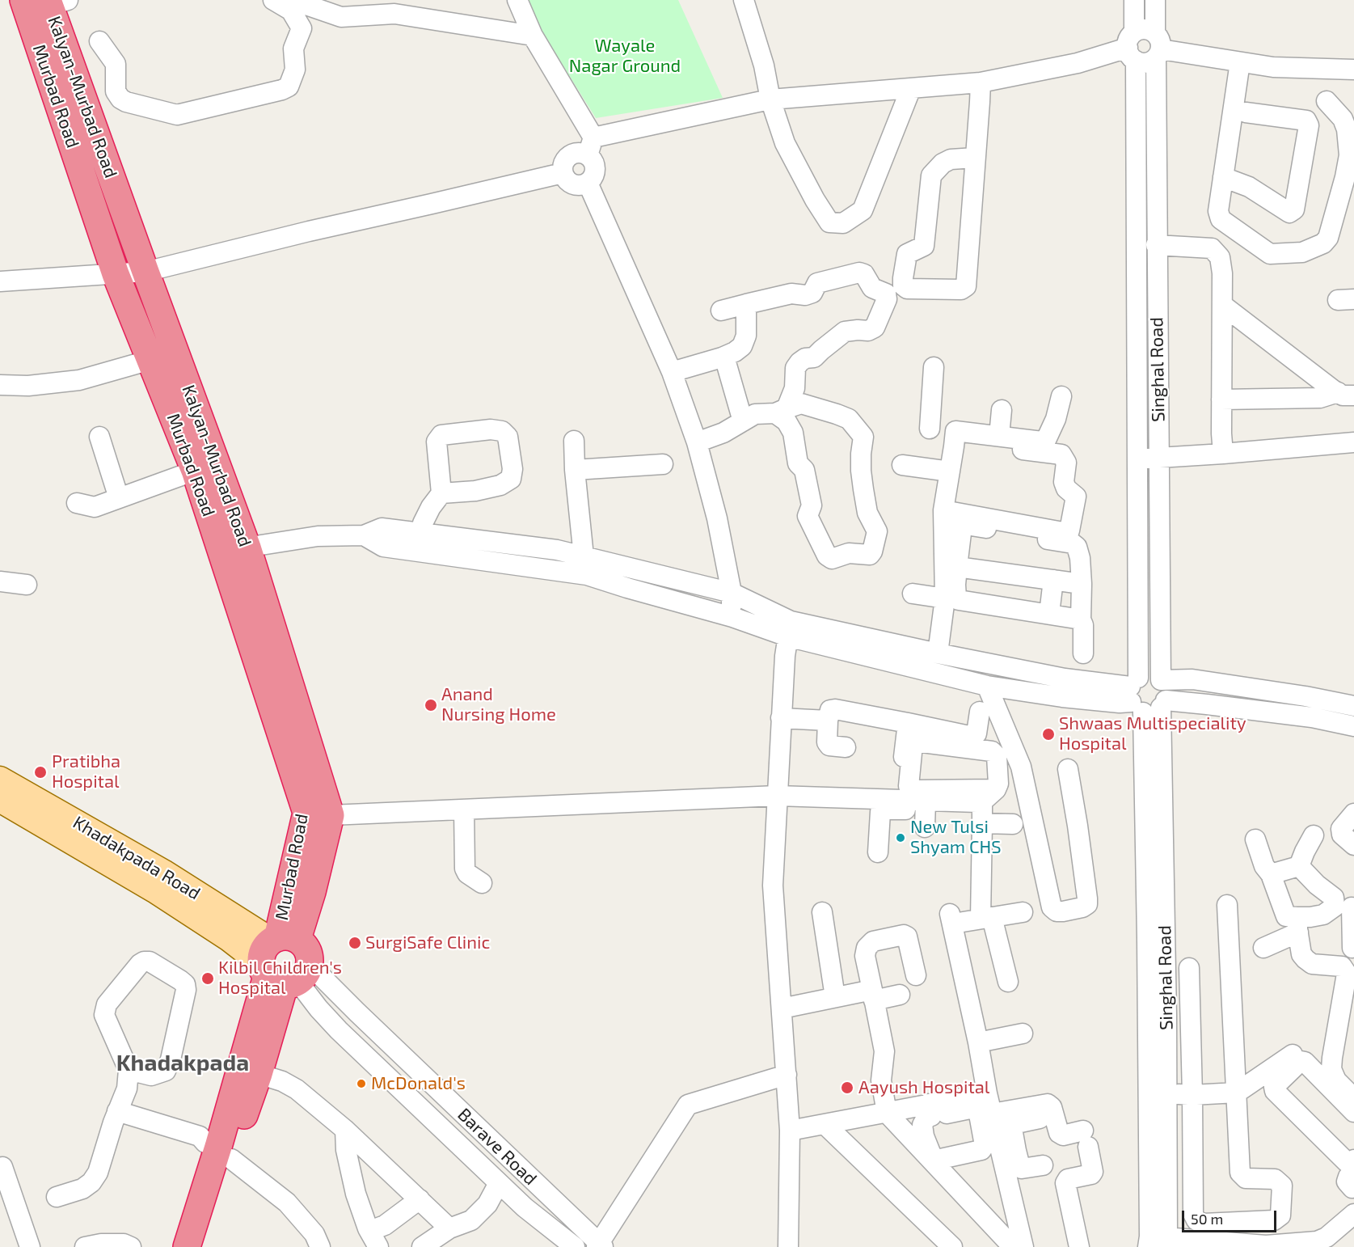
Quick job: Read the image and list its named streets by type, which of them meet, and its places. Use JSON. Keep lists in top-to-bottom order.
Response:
{
  "streets": {
    "highway": ["Murbad Road", "Kalyan-Murbad Road"],
    "main road": ["Khadakpada Road"],
    "street": ["Singhal Road", "Barave Road"]
  },
  "crossings": [
    ["Murbad Road", "Kalyan-Murbad Road"],
    ["Khadakpada Road", "Barave Road"]
  ],
  "districts": ["Khadakpada"],
  "parks": ["Wayale Nagar Ground"],
  "places": [
    "Anand Nursing Home",
    "Shwaas Multispeciality Hospital",
    "Pratibha Hospital",
    "New Tulsi Shyam CHS",
    "SurgiSafe Clinic",
    "Kilbil Children's Hospital",
    "McDonald's",
    "Aayush Hospital"
  ],
  "scale_bar": "50 m"
}
